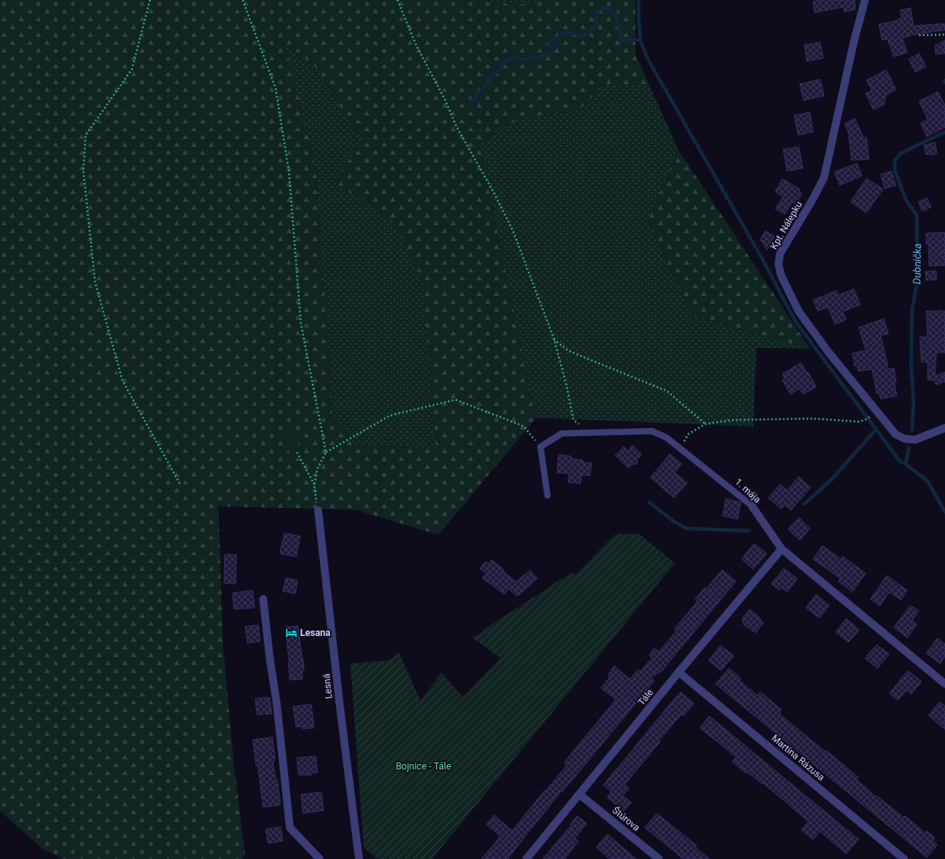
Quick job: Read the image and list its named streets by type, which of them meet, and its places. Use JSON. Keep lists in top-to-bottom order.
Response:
{
  "streets": {
    "street": [
      "Kpt. Nálepku",
      "1. mája",
      "Lesná",
      "Tále",
      "Martina Rázusa",
      "Štúrova"
    ]
  },
  "crossings": [
    ["1. mája", "Tále"],
    ["Tále", "Martina Rázusa"],
    ["Tále", "Štúrova"]
  ],
  "water": ["Dubnička"],
  "parks": ["Bojnice - Tále"],
  "places": {
    "hotel": ["Lesana"]
  }
}
